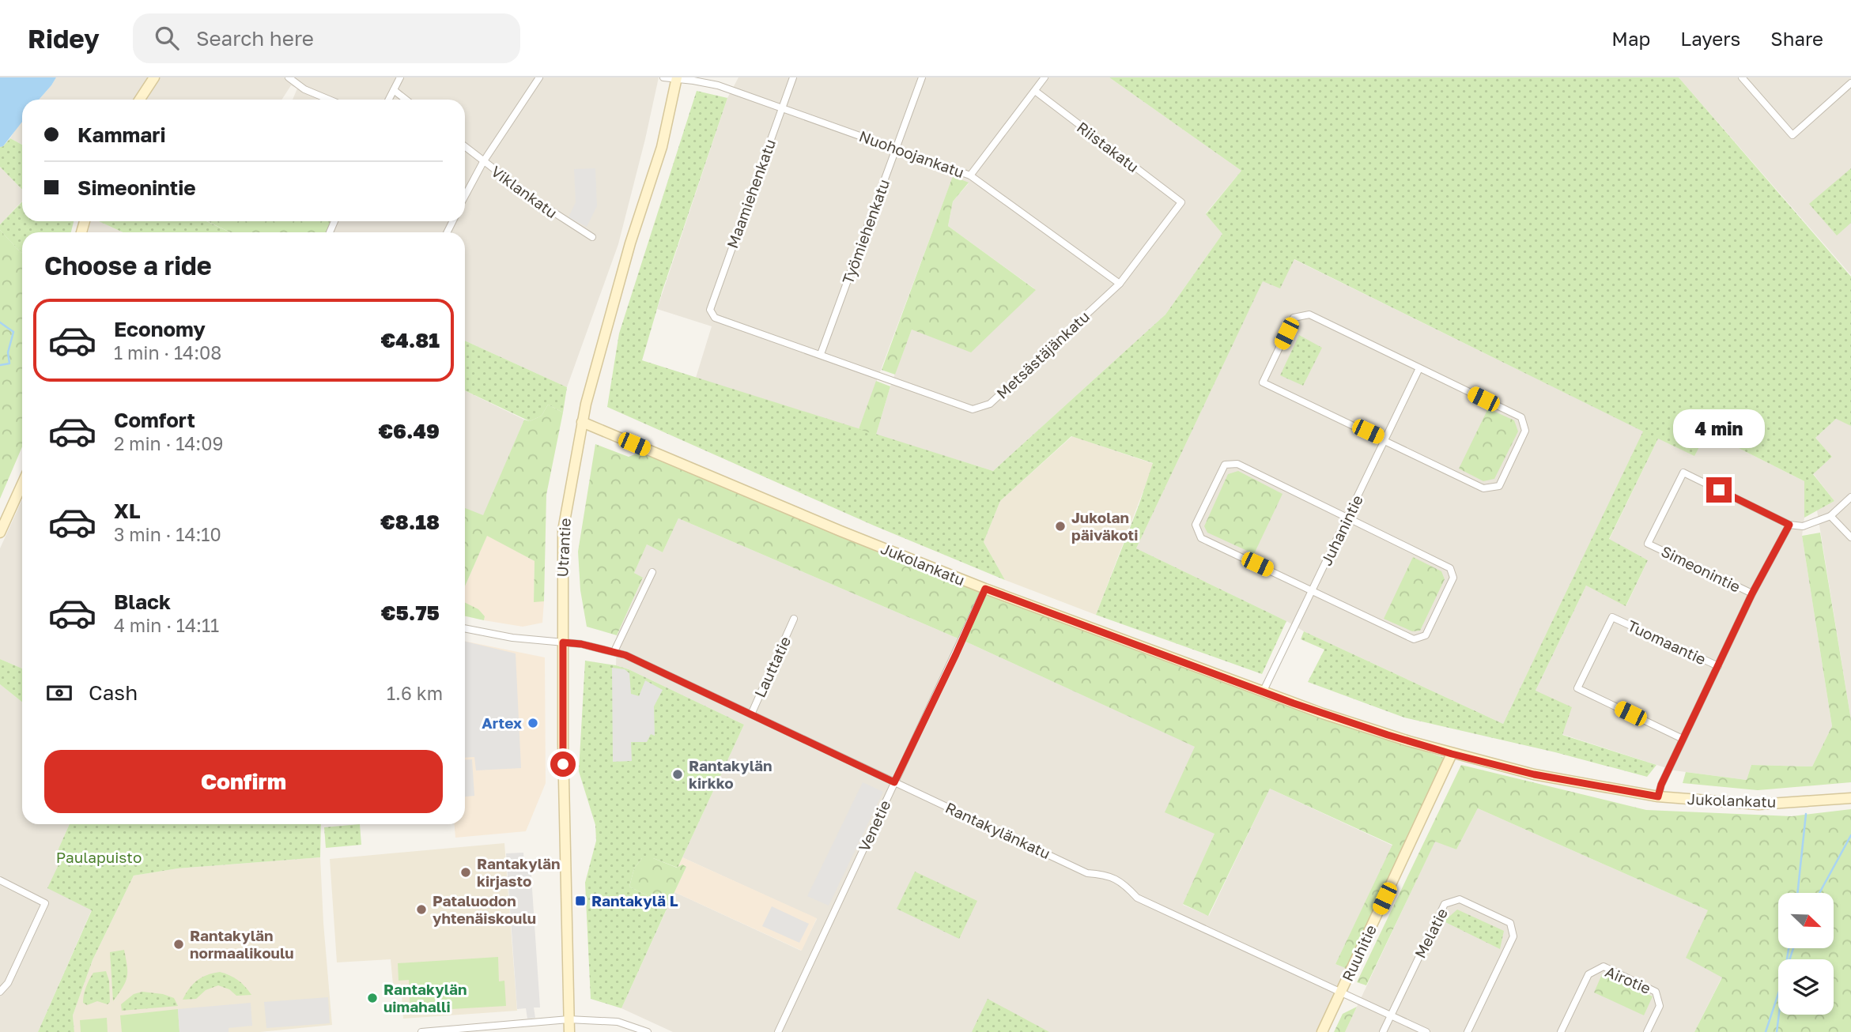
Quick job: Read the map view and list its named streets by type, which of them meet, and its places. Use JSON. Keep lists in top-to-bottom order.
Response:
{
  "streets": {
    "main road": ["Utrantie", "Jukolankatu", "Ruuhitie"],
    "street": [
      "Riistakatu",
      "Nuohoojankatu",
      "Viklankatu",
      "Maamiehenkatu",
      "Työmiehenkatu",
      "Metsästäjänkatu",
      "Juhanintie",
      "Simeonintie",
      "Tuomaantie",
      "Lauttatie",
      "Venetie",
      "Rantakylänkatu",
      "Melatie",
      "Airotie"
    ]
  },
  "crossings": [
    ["Riistakatu", "Metsästäjänkatu"],
    ["Nuohoojankatu", "Maamiehenkatu"],
    ["Nuohoojankatu", "Työmiehenkatu"],
    ["Nuohoojankatu", "Metsästäjänkatu"],
    ["Nuohoojankatu", "Utrantie"],
    ["Maamiehenkatu", "Metsästäjänkatu"],
    ["Työmiehenkatu", "Metsästäjänkatu"],
    ["Juhanintie", "Jukolankatu"],
    ["Utrantie", "Jukolankatu"],
    ["Utrantie", "Rantakylänkatu"],
    ["Jukolankatu", "Venetie"],
    ["Jukolankatu", "Ruuhitie"],
    ["Lauttatie", "Rantakylänkatu"],
    ["Venetie", "Rantakylänkatu"],
    ["Rantakylänkatu", "Melatie"],
    ["Rantakylänkatu", "Ruuhitie"]
  ],
  "parks": ["Paulapuisto"],
  "places": {
    "other": [
      "Jukolan päiväkoti",
      "Artex",
      "Rantakylän kirkko",
      "Rantakylän kirjasto",
      "Pataluodon yhtenäiskoulu",
      "Rantakylän normaalikoulu",
      "Rantakylän uimahalli"
    ],
    "transit": ["Rantakylä L"]
  },
  "north": "bottom right",
  "page": {
    "header": "Ridey",
    "search": "Search here",
    "nav": ["Map", "Layers", "Share"],
    "banner": ["Kammari", "Simeonintie"],
    "heading": "Choose a ride",
    "list": [
      {
        "name": "Economy",
        "note": "1 min · 14:08",
        "value": "€4.81"
      },
      {
        "name": "Comfort",
        "note": "2 min · 14:09",
        "value": "€6.49"
      },
      {
        "name": "XL",
        "note": "3 min · 14:10",
        "value": "€8.18"
      },
      {
        "name": "Black",
        "note": "4 min · 14:11",
        "value": "€5.75"
      }
    ],
    "bubble": "4 min",
    "pay": ["Cash", "1.6 km"],
    "buttons": "Confirm"
  }
}
